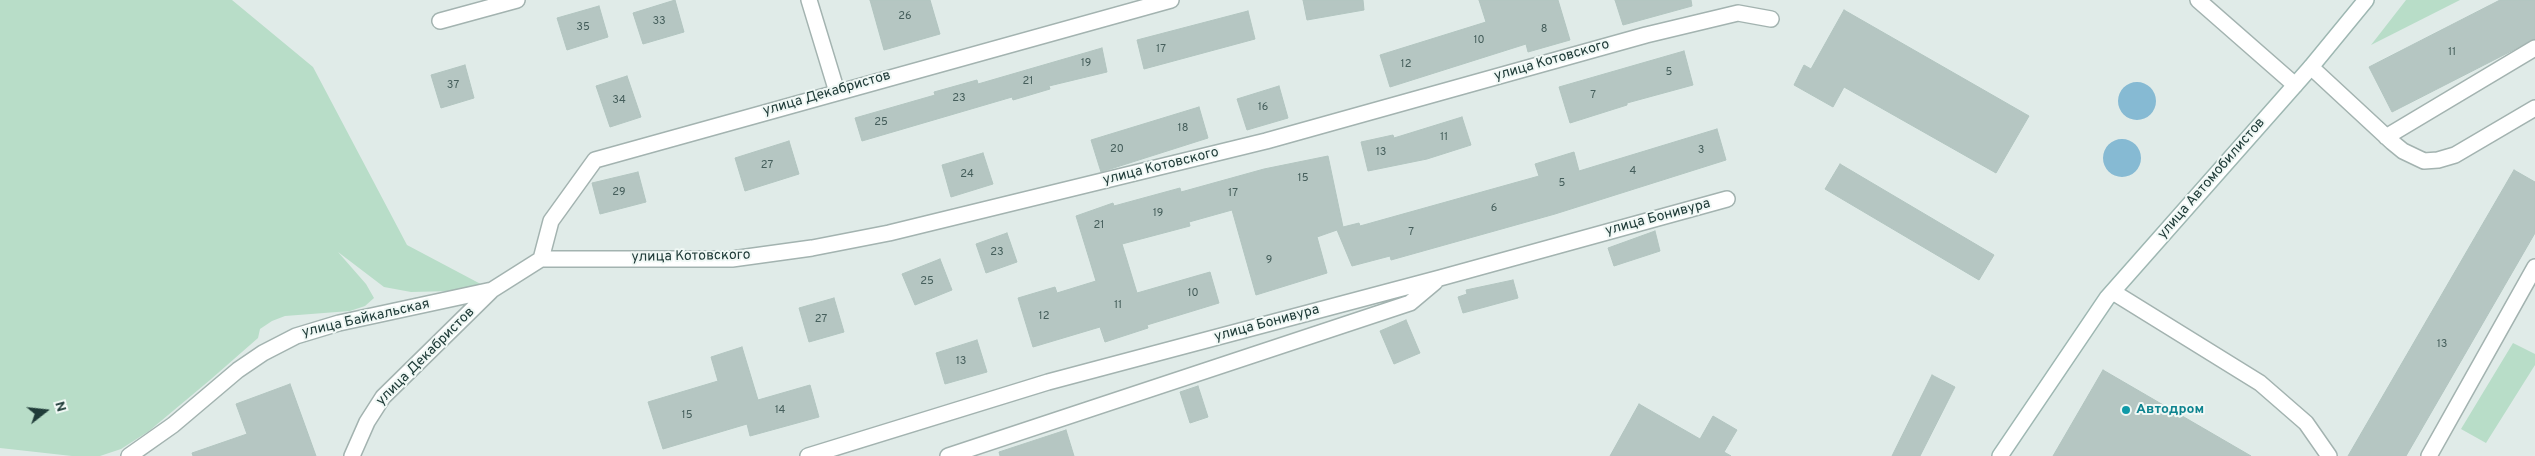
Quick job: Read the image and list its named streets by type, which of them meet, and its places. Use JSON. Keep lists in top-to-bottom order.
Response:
{
  "streets": {
    "street": [
      "улица Котовского",
      "улица Декабристов",
      "улица Автомобилистов",
      "улица Бонивура",
      "улица Байкальская"
    ]
  },
  "crossings": [
    ["улица Котовского", "улица Декабристов"],
    ["улица Котовского", "улица Байкальская"],
    ["улица Декабристов", "улица Байкальская"]
  ],
  "places": ["Автодром"],
  "house_numbers": [
    "26",
    "33",
    "35",
    "8",
    "10",
    "17",
    "11",
    "19",
    "12",
    "5",
    "21",
    "37",
    "7",
    "23",
    "34",
    "16",
    "25",
    "18",
    "11",
    "20",
    "3",
    "13",
    "27",
    "4",
    "24",
    "15",
    "5",
    "29",
    "17",
    "6",
    "19",
    "21",
    "7",
    "23",
    "9",
    "25",
    "10",
    "11",
    "12",
    "27",
    "13",
    "13",
    "14",
    "15"
  ],
  "north": "right"
}
